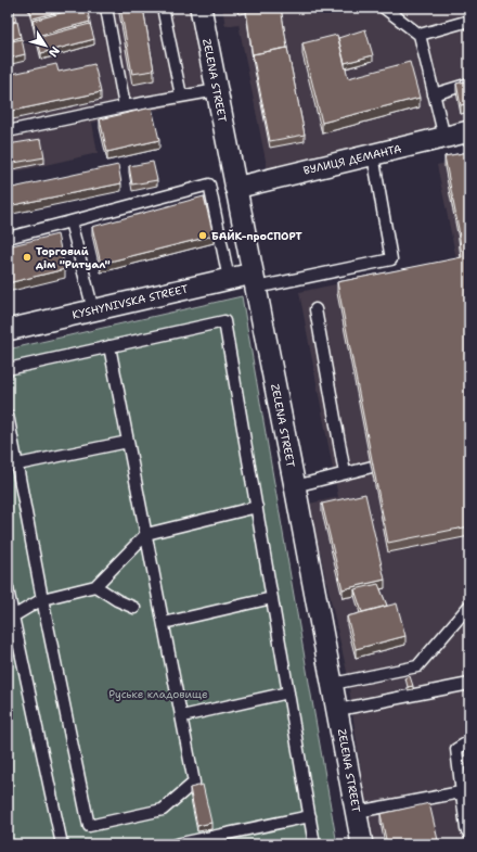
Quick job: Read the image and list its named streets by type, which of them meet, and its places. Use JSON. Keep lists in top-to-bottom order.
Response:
{
  "streets": {
    "street": ["ZELENA STREET", "ВУЛИЦЯ ДЕМАНТА", "KYSHYNIVSKA STREET"]
  },
  "crossings": [
    ["ZELENA STREET", "ВУЛИЦЯ ДЕМАНТА"],
    ["ZELENA STREET", "KYSHYNIVSKA STREET"]
  ],
  "parks": ["Руське кладовище"],
  "places": ["БАЙК-проСПОРТ", "Торговий дім \"Ритуал\""],
  "north": "bottom right"
}
